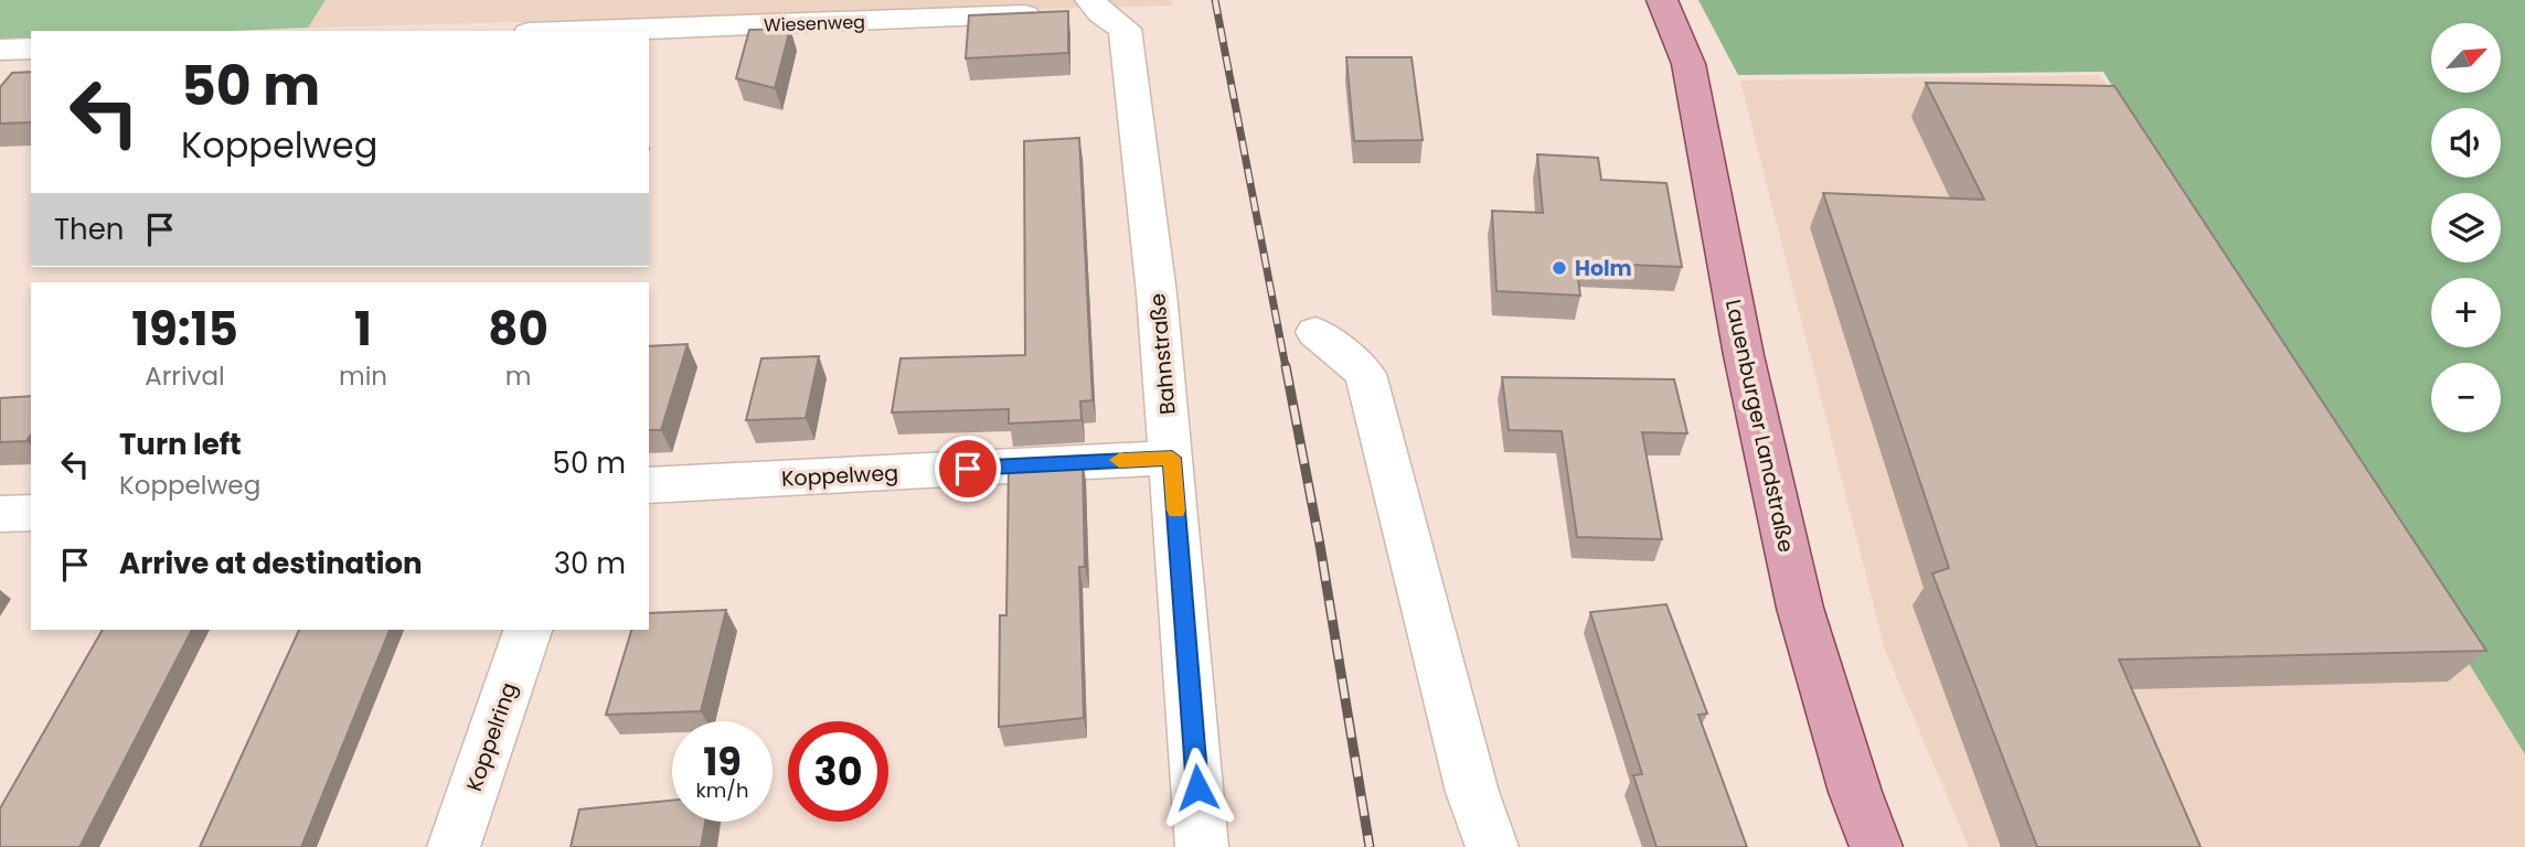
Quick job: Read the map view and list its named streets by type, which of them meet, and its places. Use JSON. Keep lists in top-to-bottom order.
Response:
{
  "streets": {
    "main road": ["Lauenburger Landstraße"],
    "street": [
      "Wiesenweg",
      "Bahnstraße",
      "Koppelweg",
      "Koppelring"
    ]
  },
  "crossings": [
    ["Wiesenweg", "Bahnstraße"],
    ["Bahnstraße", "Koppelweg"]
  ],
  "places": ["Holm"],
  "north": "top right",
  "page": {
    "map_buttons": ["+", "−"],
    "turn": ["50 m", "Koppelweg"],
    "then": "Then",
    "eta": [
      "19:15",
      "Arrival",
      "1",
      "min",
      "80",
      "m"
    ],
    "list": [
      {
        "name": "Turn left",
        "note": "Koppelweg",
        "value": "50 m"
      },
      {
        "name": "Arrive at destination",
        "value": "30 m"
      }
    ],
    "speed": "19 km/h",
    "limit": "30"
  }
}
